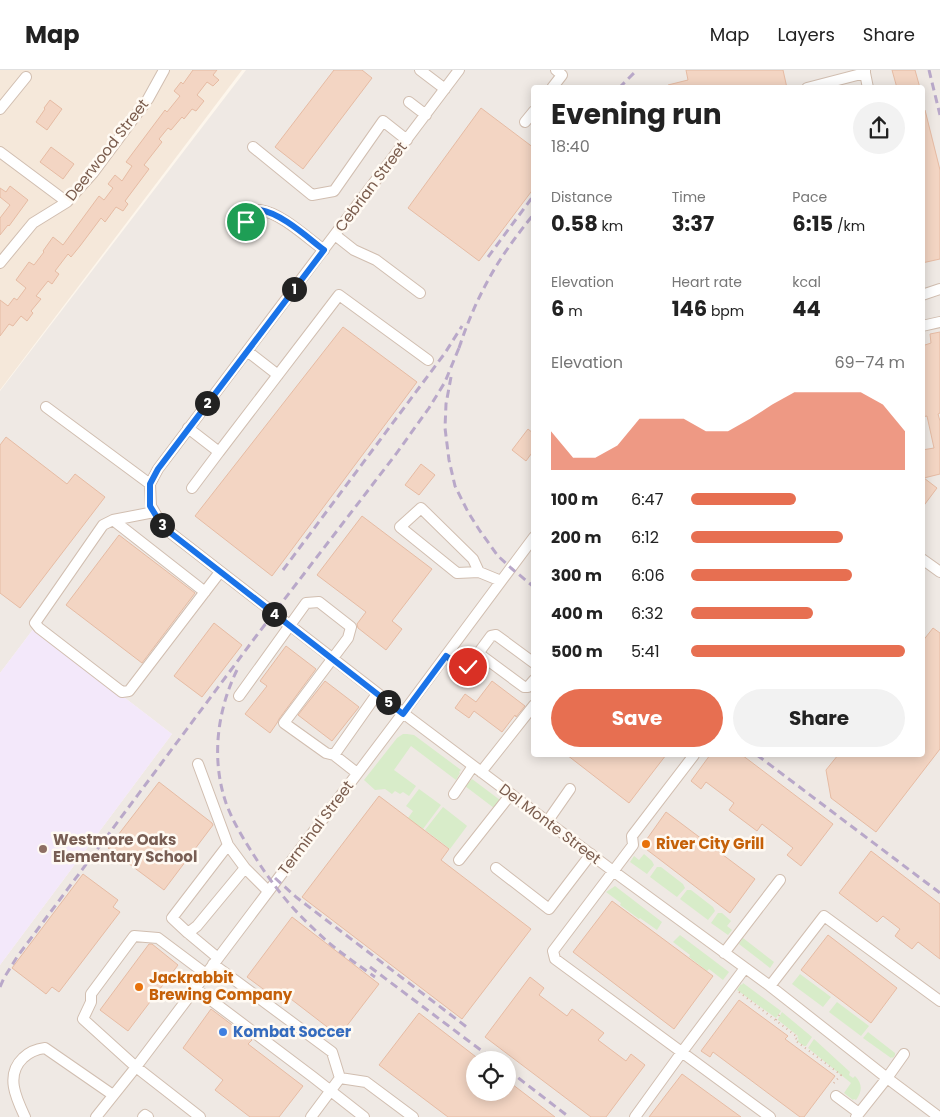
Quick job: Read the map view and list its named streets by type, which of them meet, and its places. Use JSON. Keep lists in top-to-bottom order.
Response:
{
  "streets": {
    "street": [
      "Deerwood Street",
      "Cebrian Street",
      "Del Monte Street",
      "Terminal Street"
    ]
  },
  "crossings": [
    ["Del Monte Street", "Terminal Street"]
  ],
  "places": [
    "River City Grill",
    "Westmore Oaks Elementary School",
    "Jackrabbit Brewing Company",
    "Kombat Soccer"
  ],
  "page": {
    "header": "Map",
    "nav": ["Map", "Layers", "Share"],
    "heading": ["Evening run", "18:40"],
    "stats": [
      ["Distance", "0.58 km"],
      ["Time", "3:37"],
      ["Pace", "6:15 /km"],
      ["Elevation", "6 m"],
      ["Heart rate", "146 bpm"],
      ["kcal", "44"]
    ],
    "pins": [
      "1",
      "2",
      "3",
      "4",
      "5"
    ],
    "chart": ["Elevation", "69–74 m"],
    "list": [
      {
        "name": "100 m",
        "note": "6:47"
      },
      {
        "name": "200 m",
        "note": "6:12"
      },
      {
        "name": "300 m",
        "note": "6:06"
      },
      {
        "name": "400 m",
        "note": "6:32"
      },
      {
        "name": "500 m",
        "note": "5:41"
      }
    ],
    "buttons": ["Save", "Share"]
  }
}
